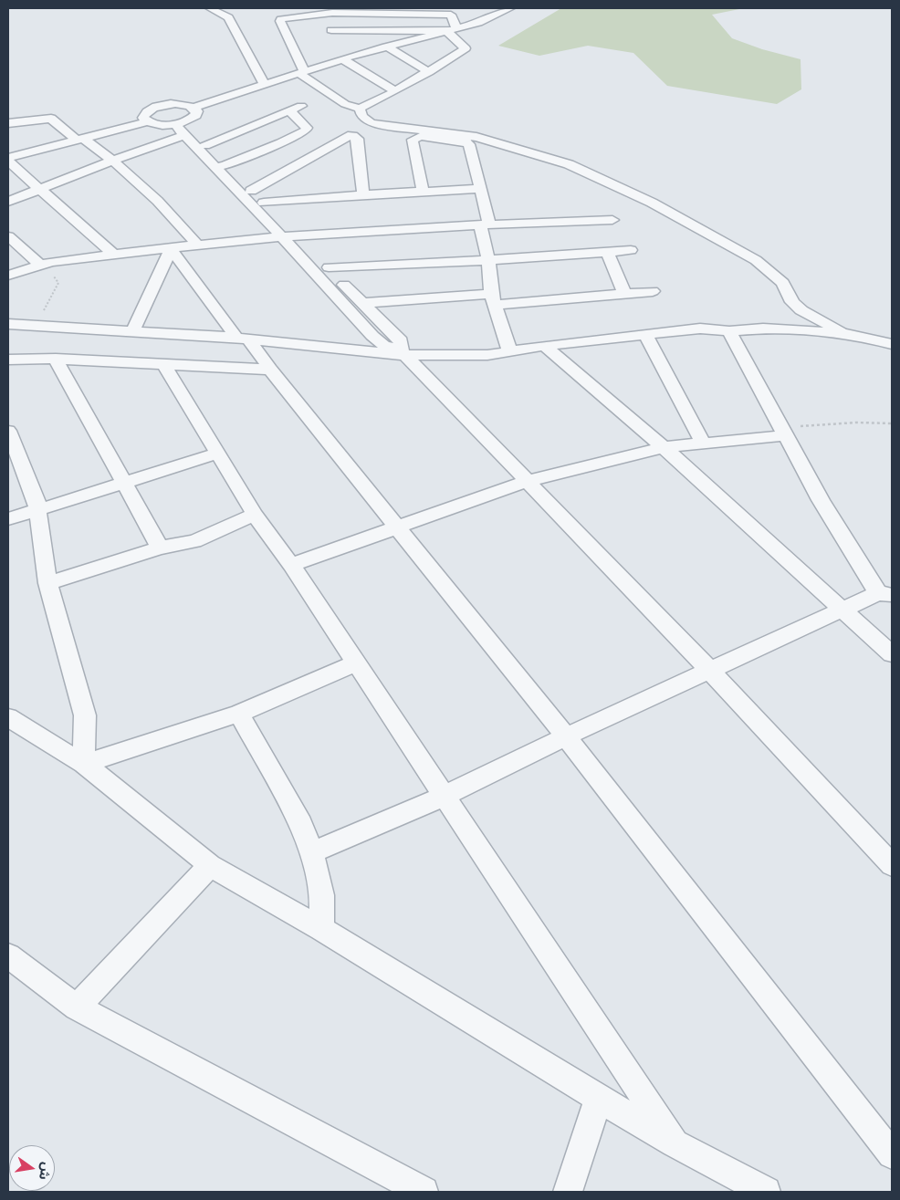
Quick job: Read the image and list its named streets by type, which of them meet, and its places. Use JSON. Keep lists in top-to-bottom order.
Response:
{
  "north": "right"
}
